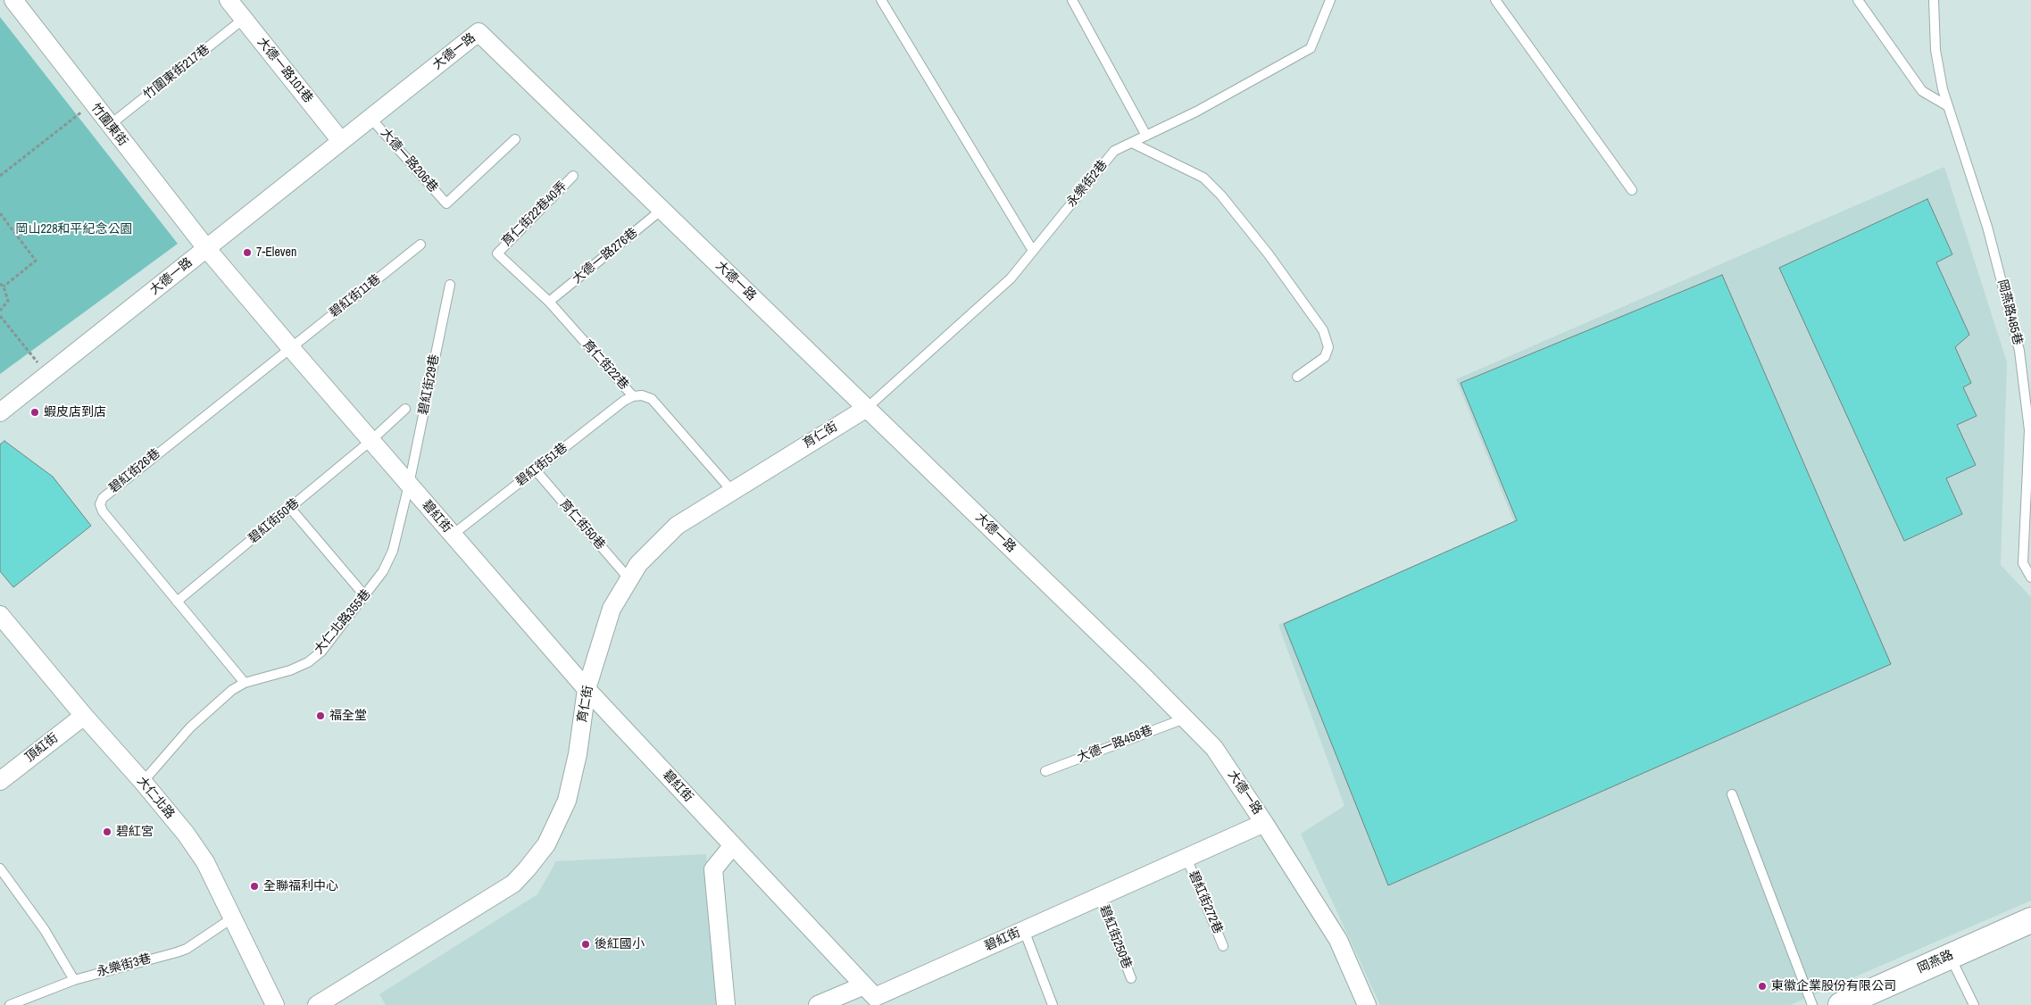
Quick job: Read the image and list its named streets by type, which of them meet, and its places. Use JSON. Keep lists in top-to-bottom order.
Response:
{
  "streets": {
    "street": [
      "大德一路",
      "大德一路101巷",
      "竹圍東街",
      "育仁街",
      "碧紅街",
      "頂紅街",
      "大仁北路",
      "岡燕路"
    ],
    "lane": [
      "竹圍東街217巷",
      "大德一路206巷",
      "永樂街2巷",
      "育仁街22巷40弄",
      "大德一路276巷",
      "碧紅街11巷",
      "岡燕路485巷",
      "育仁街22巷",
      "碧紅街29巷",
      "碧紅街51巷",
      "碧紅街26巷",
      "碧紅街50巷",
      "育仁街50巷",
      "大仁北路355巷",
      "大德一路458巷",
      "碧紅街272巷",
      "碧紅街250巷",
      "永樂街3巷"
    ]
  },
  "crossings": [
    ["大德一路", "大德一路101巷"],
    ["大德一路", "竹圍東街"],
    ["大德一路", "大德一路206巷"],
    ["大德一路", "永樂街2巷"],
    ["大德一路", "大德一路276巷"],
    ["大德一路", "育仁街"],
    ["大德一路", "碧紅街"],
    ["大德一路", "大德一路458巷"],
    ["大德一路101巷", "竹圍東街217巷"],
    ["竹圍東街217巷", "竹圍東街"],
    ["竹圍東街", "碧紅街"],
    ["永樂街2巷", "育仁街"],
    ["育仁街22巷40弄", "育仁街22巷"],
    ["大德一路276巷", "育仁街22巷"],
    ["碧紅街11巷", "碧紅街26巷"],
    ["碧紅街11巷", "碧紅街"],
    ["育仁街22巷", "育仁街"],
    ["育仁街22巷", "碧紅街51巷"],
    ["碧紅街29巷", "碧紅街"],
    ["碧紅街29巷", "大仁北路355巷"],
    ["育仁街", "碧紅街"],
    ["育仁街", "育仁街50巷"],
    ["碧紅街51巷", "碧紅街"],
    ["碧紅街51巷", "育仁街50巷"],
    ["碧紅街26巷", "碧紅街"],
    ["碧紅街26巷", "碧紅街50巷"],
    ["碧紅街26巷", "大仁北路355巷"],
    ["碧紅街", "碧紅街50巷"],
    ["碧紅街", "大仁北路355巷"],
    ["碧紅街", "碧紅街272巷"],
    ["碧紅街", "碧紅街250巷"],
    ["大仁北路355巷", "大仁北路"],
    ["頂紅街", "大仁北路"],
    ["大仁北路", "永樂街3巷"]
  ],
  "parks": ["岡山228和平紀念公園"],
  "places": [
    "7-Eleven",
    "蝦皮店到店",
    "福全堂",
    "碧紅宮",
    "全聯福利中心",
    "後紅國小",
    "東徽企業股份有限公司"
  ]
}
